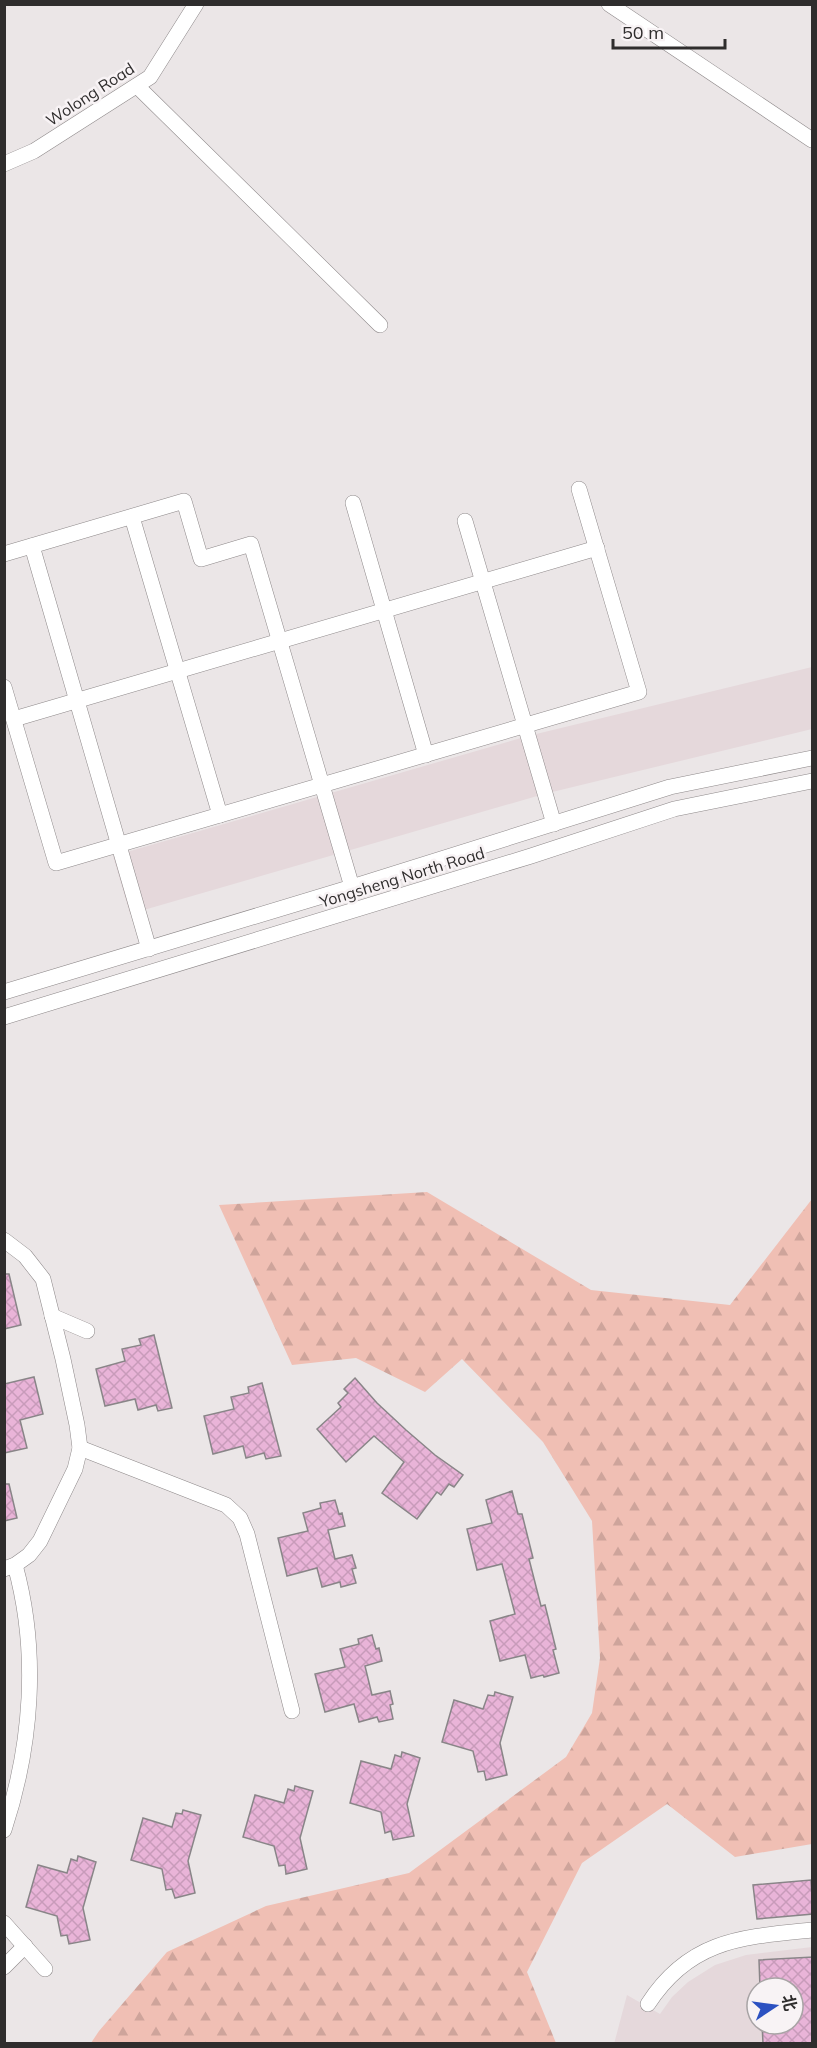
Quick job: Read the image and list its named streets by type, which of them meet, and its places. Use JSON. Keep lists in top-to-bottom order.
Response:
{
  "streets": {
    "street": ["Wolong Road", "Yongsheng North Road"]
  },
  "scale_bar": "50 m",
  "north": "right"
}
